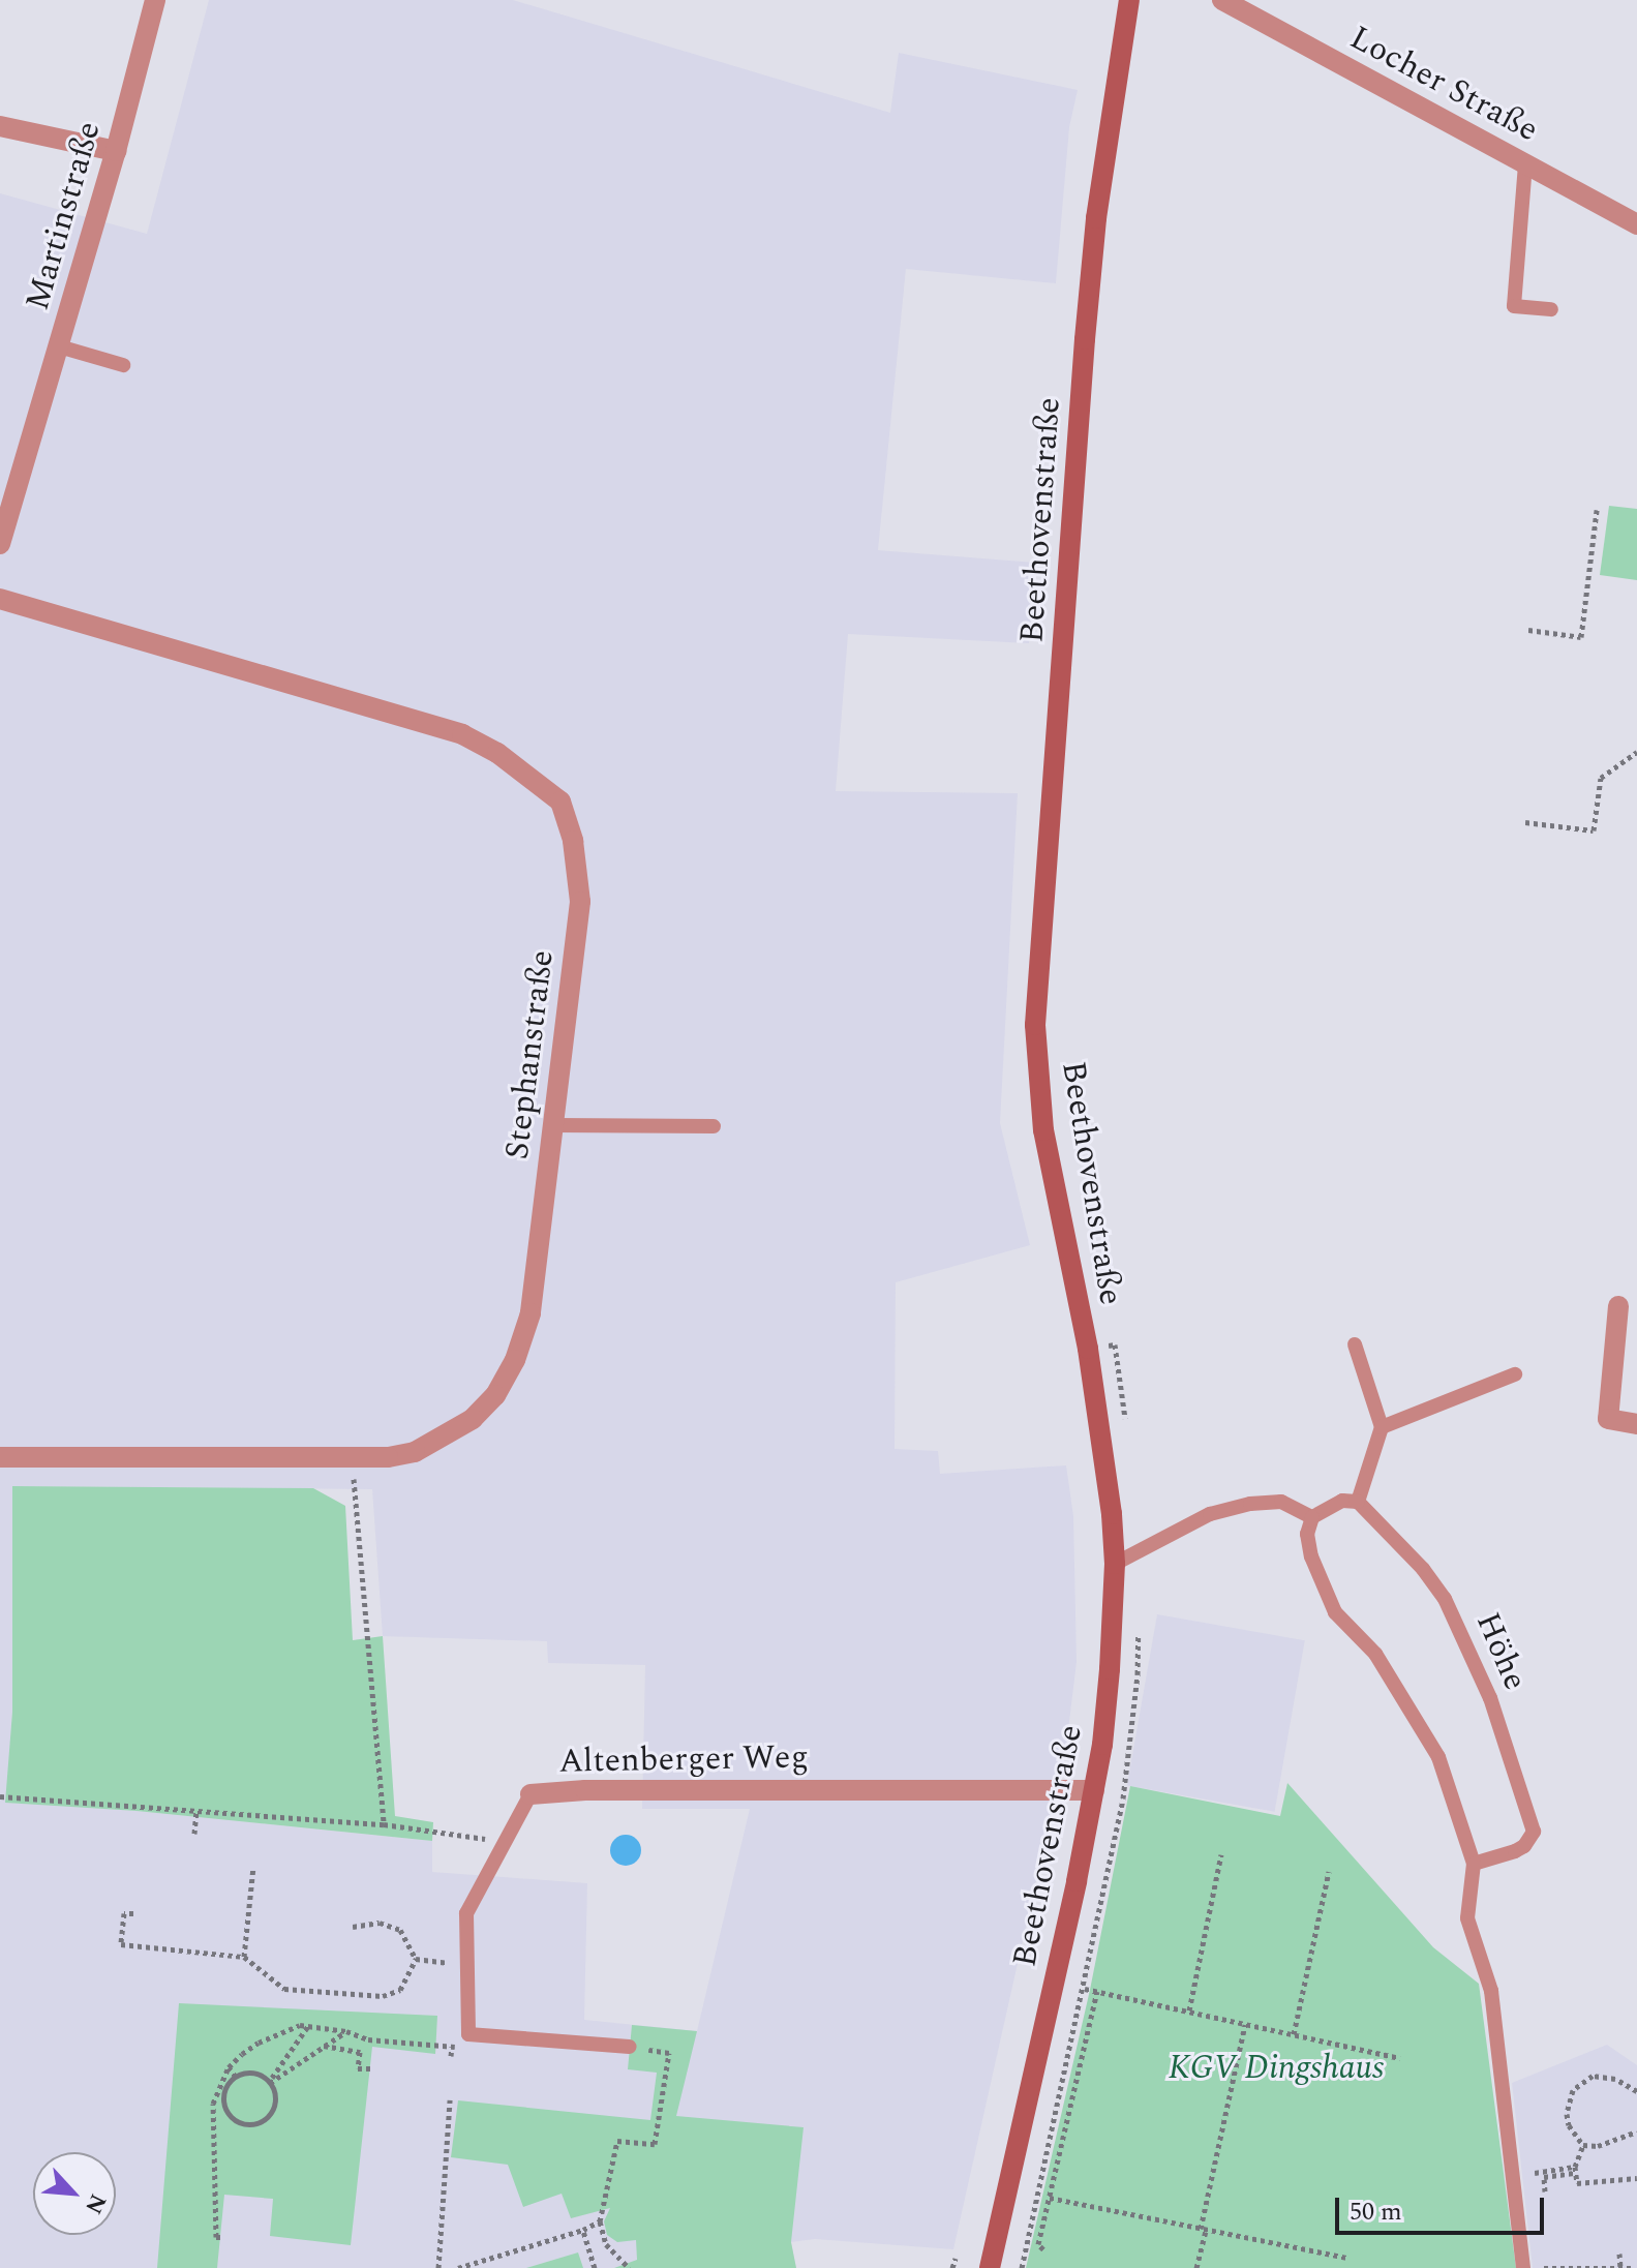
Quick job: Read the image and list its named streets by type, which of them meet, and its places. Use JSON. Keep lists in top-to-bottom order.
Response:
{
  "streets": {
    "main road": ["Beethovenstraße"],
    "street": [
      "Locher Straße",
      "Martinstraße",
      "Stephanstraße",
      "Altenberger Weg"
    ],
    "lane": ["Höhe"]
  },
  "crossings": [
    ["Beethovenstraße", "Altenberger Weg"]
  ],
  "parks": ["KGV Dingshaus"],
  "scale_bar": "50 m",
  "north": "bottom right"
}
